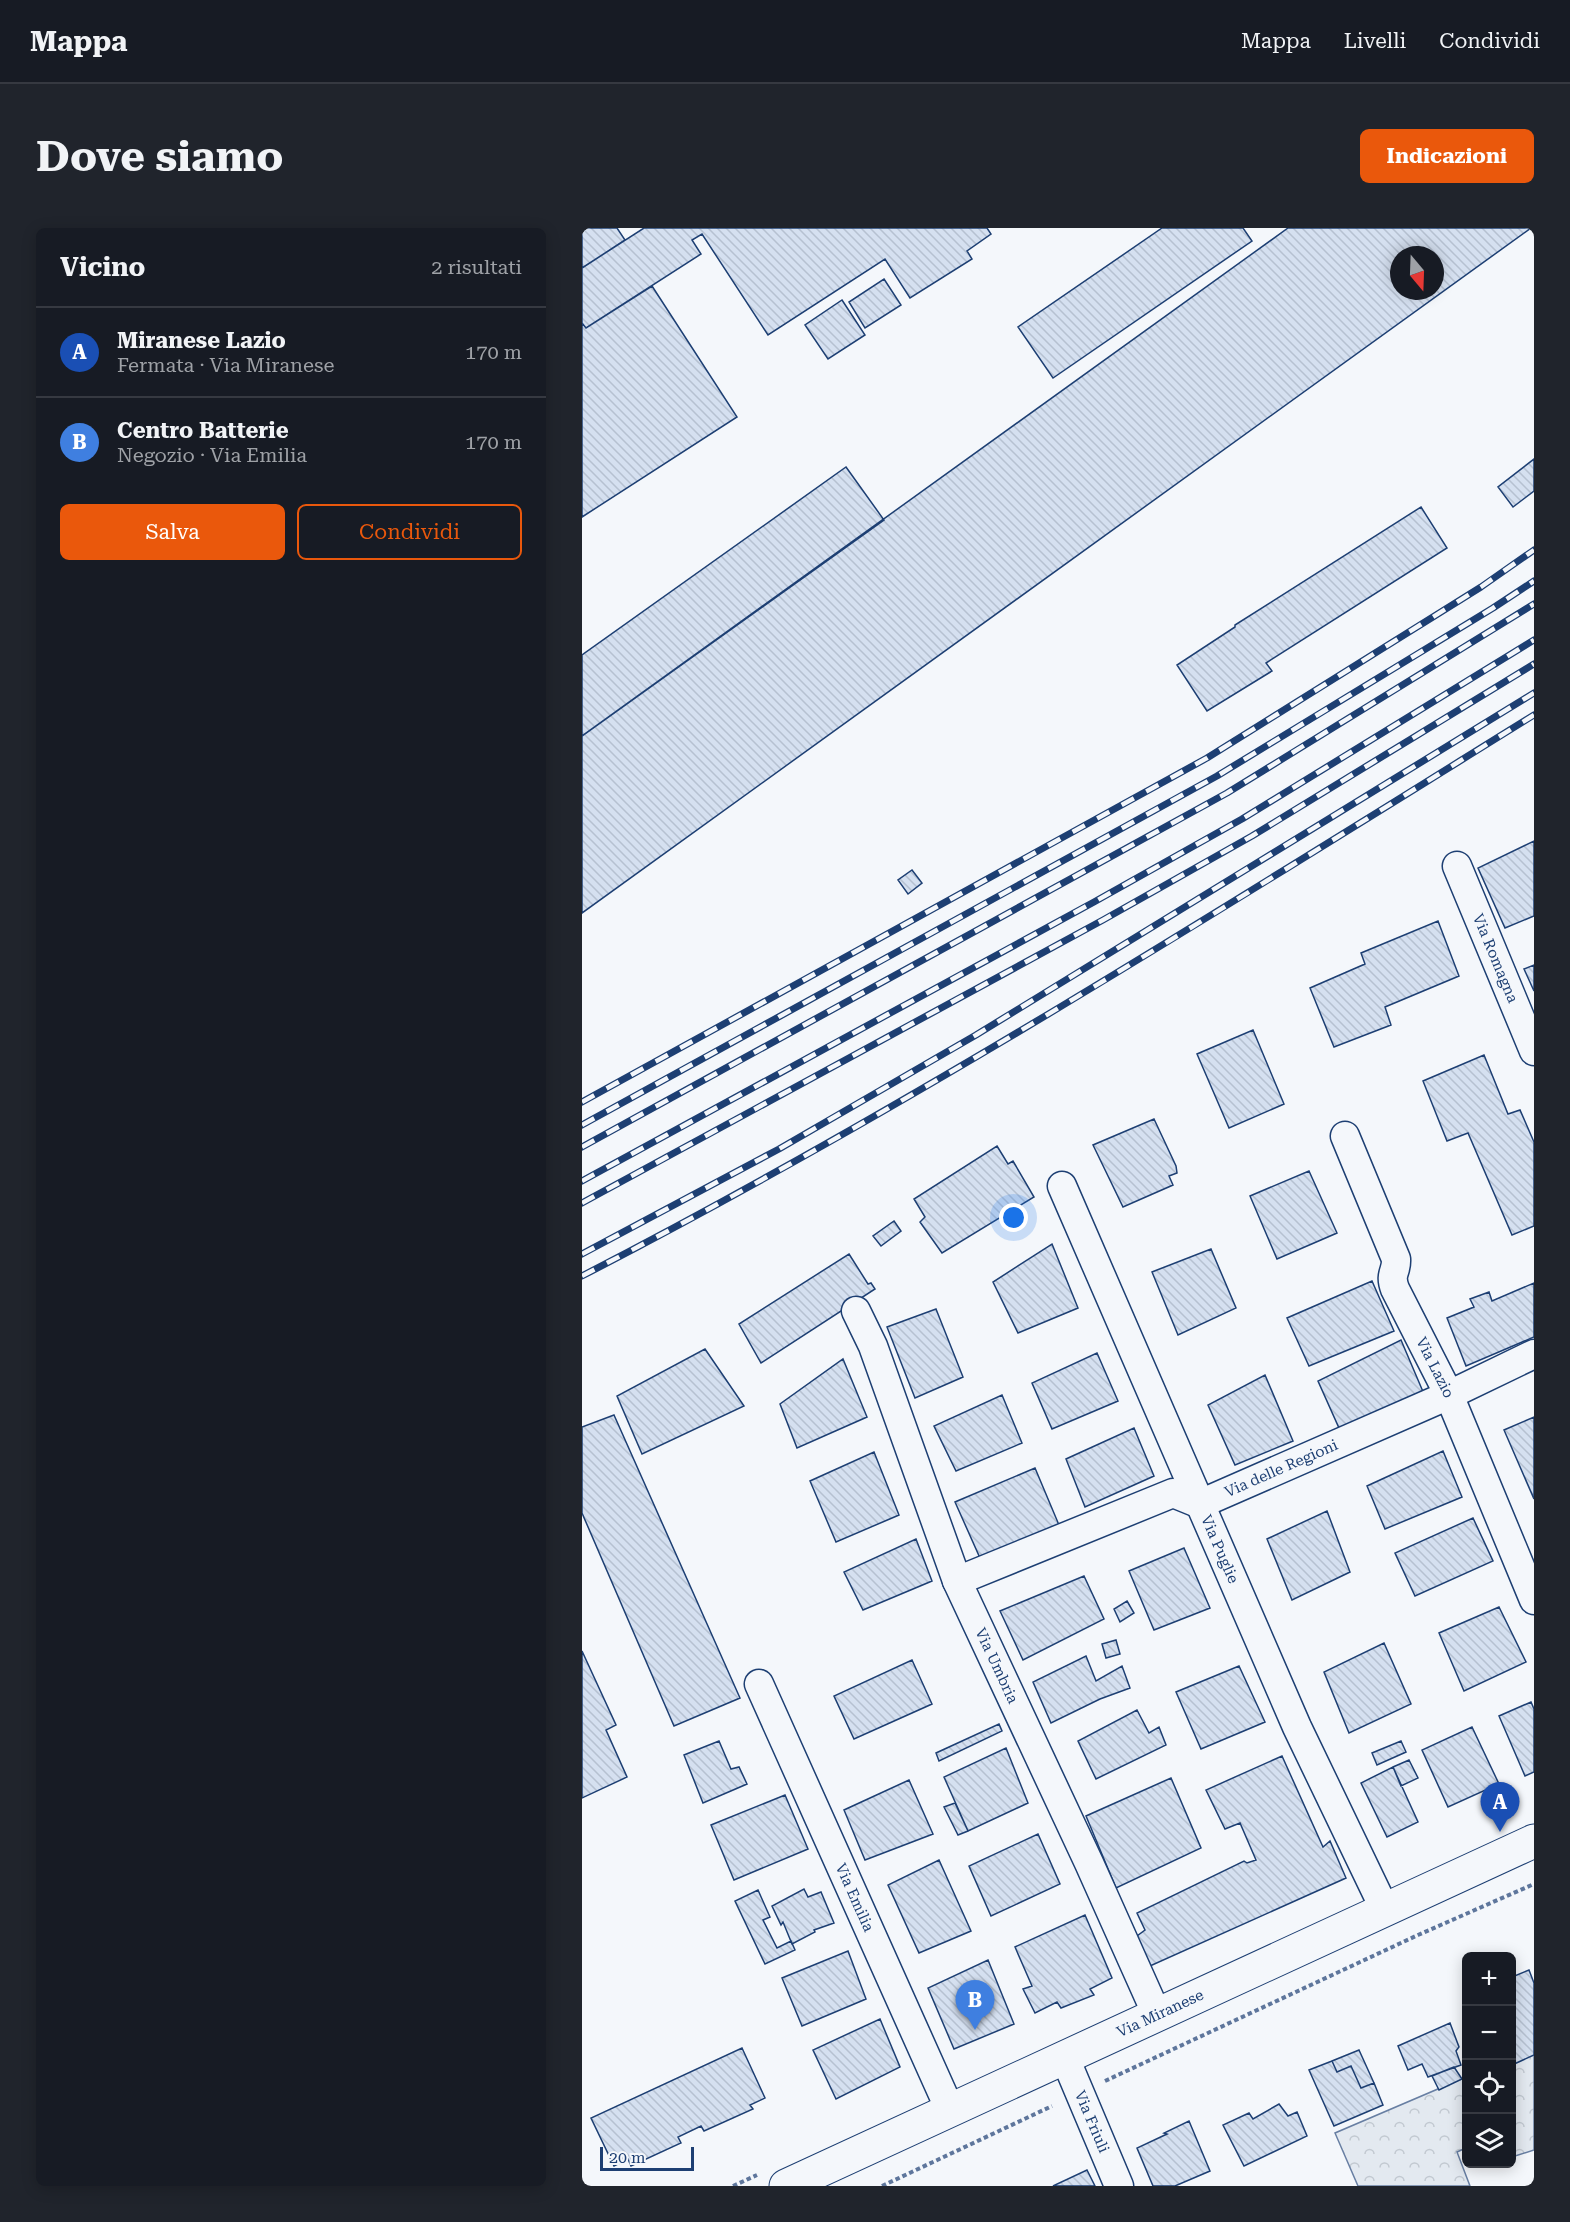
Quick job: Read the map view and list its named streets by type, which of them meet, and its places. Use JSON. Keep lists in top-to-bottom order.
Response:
{
  "streets": {
    "street": [
      "Via Romagna",
      "Via Lazio",
      "Via delle Regioni",
      "Via Puglie",
      "Via Umbria",
      "Via Emilia",
      "Via Miranese",
      "Via Friuli"
    ]
  },
  "crossings": [
    ["Via Lazio", "Via delle Regioni"],
    ["Via delle Regioni", "Via Puglie"],
    ["Via Puglie", "Via Miranese"],
    ["Via Umbria", "Via Miranese"],
    ["Via Emilia", "Via Miranese"],
    ["Via Miranese", "Via Friuli"]
  ],
  "scale_bar": "20 m",
  "north": "bottom",
  "page": {
    "header": "Mappa",
    "nav": ["Mappa", "Livelli", "Condividi"],
    "buttons": [
      "Indicazioni",
      ["Salva", "Condividi"]
    ],
    "title": "Dove siamo",
    "heading": ["Vicino", "2 risultati"],
    "list": [
      {
        "mark": "A",
        "name": "Miranese Lazio",
        "note": "Fermata · Via Miranese",
        "value": "170 m"
      },
      {
        "mark": "B",
        "name": "Centro Batterie",
        "note": "Negozio · Via Emilia",
        "value": "170 m"
      }
    ],
    "pins": ["A", "B"],
    "map_buttons": ["+", "−"],
    "scale": "20 m"
  }
}
